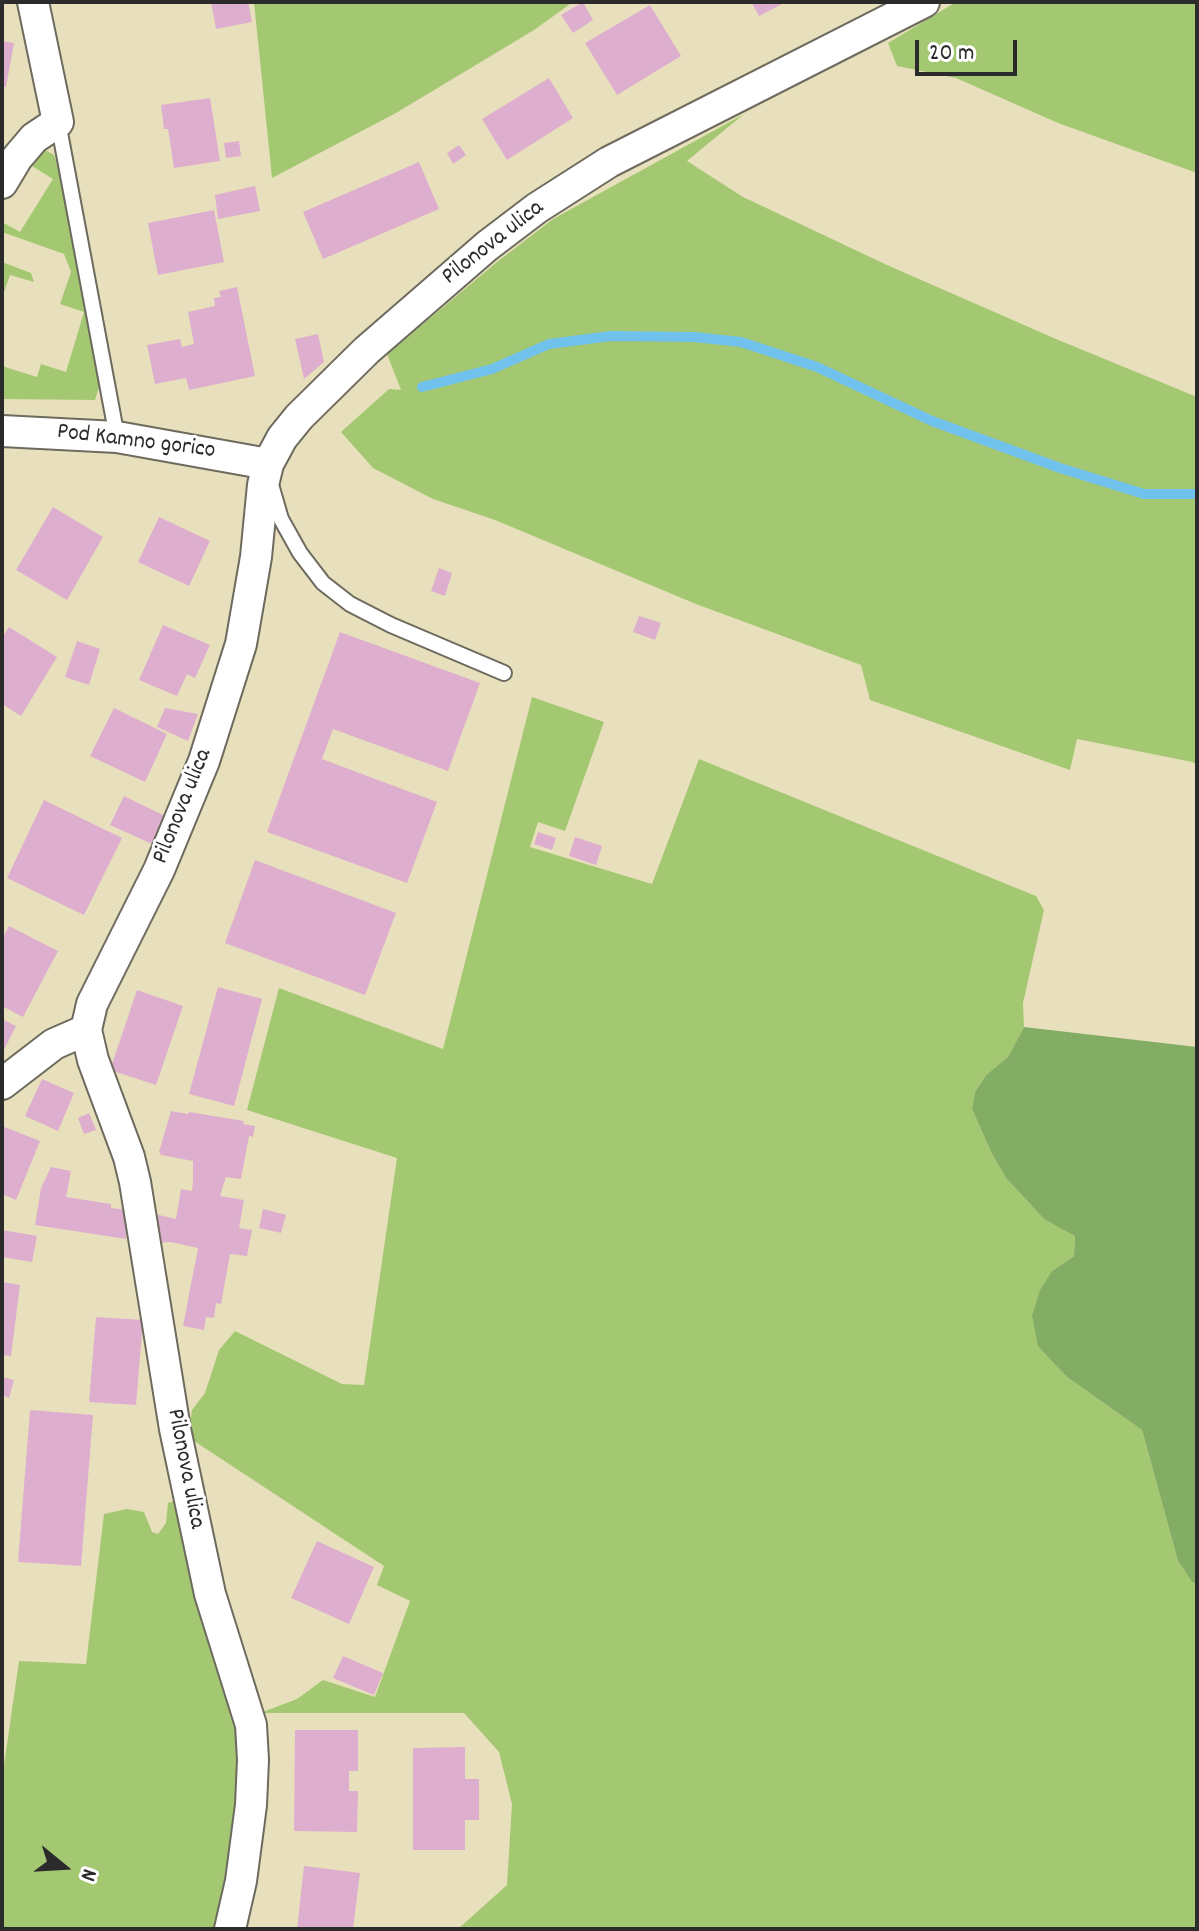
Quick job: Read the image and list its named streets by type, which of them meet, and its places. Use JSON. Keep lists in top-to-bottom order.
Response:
{
  "streets": {
    "street": ["Pilonova ulica", "Pod Kamno gorico"]
  },
  "crossings": [
    ["Pilonova ulica", "Pod Kamno gorico"]
  ],
  "scale_bar": "20 m",
  "north": "right"
}
